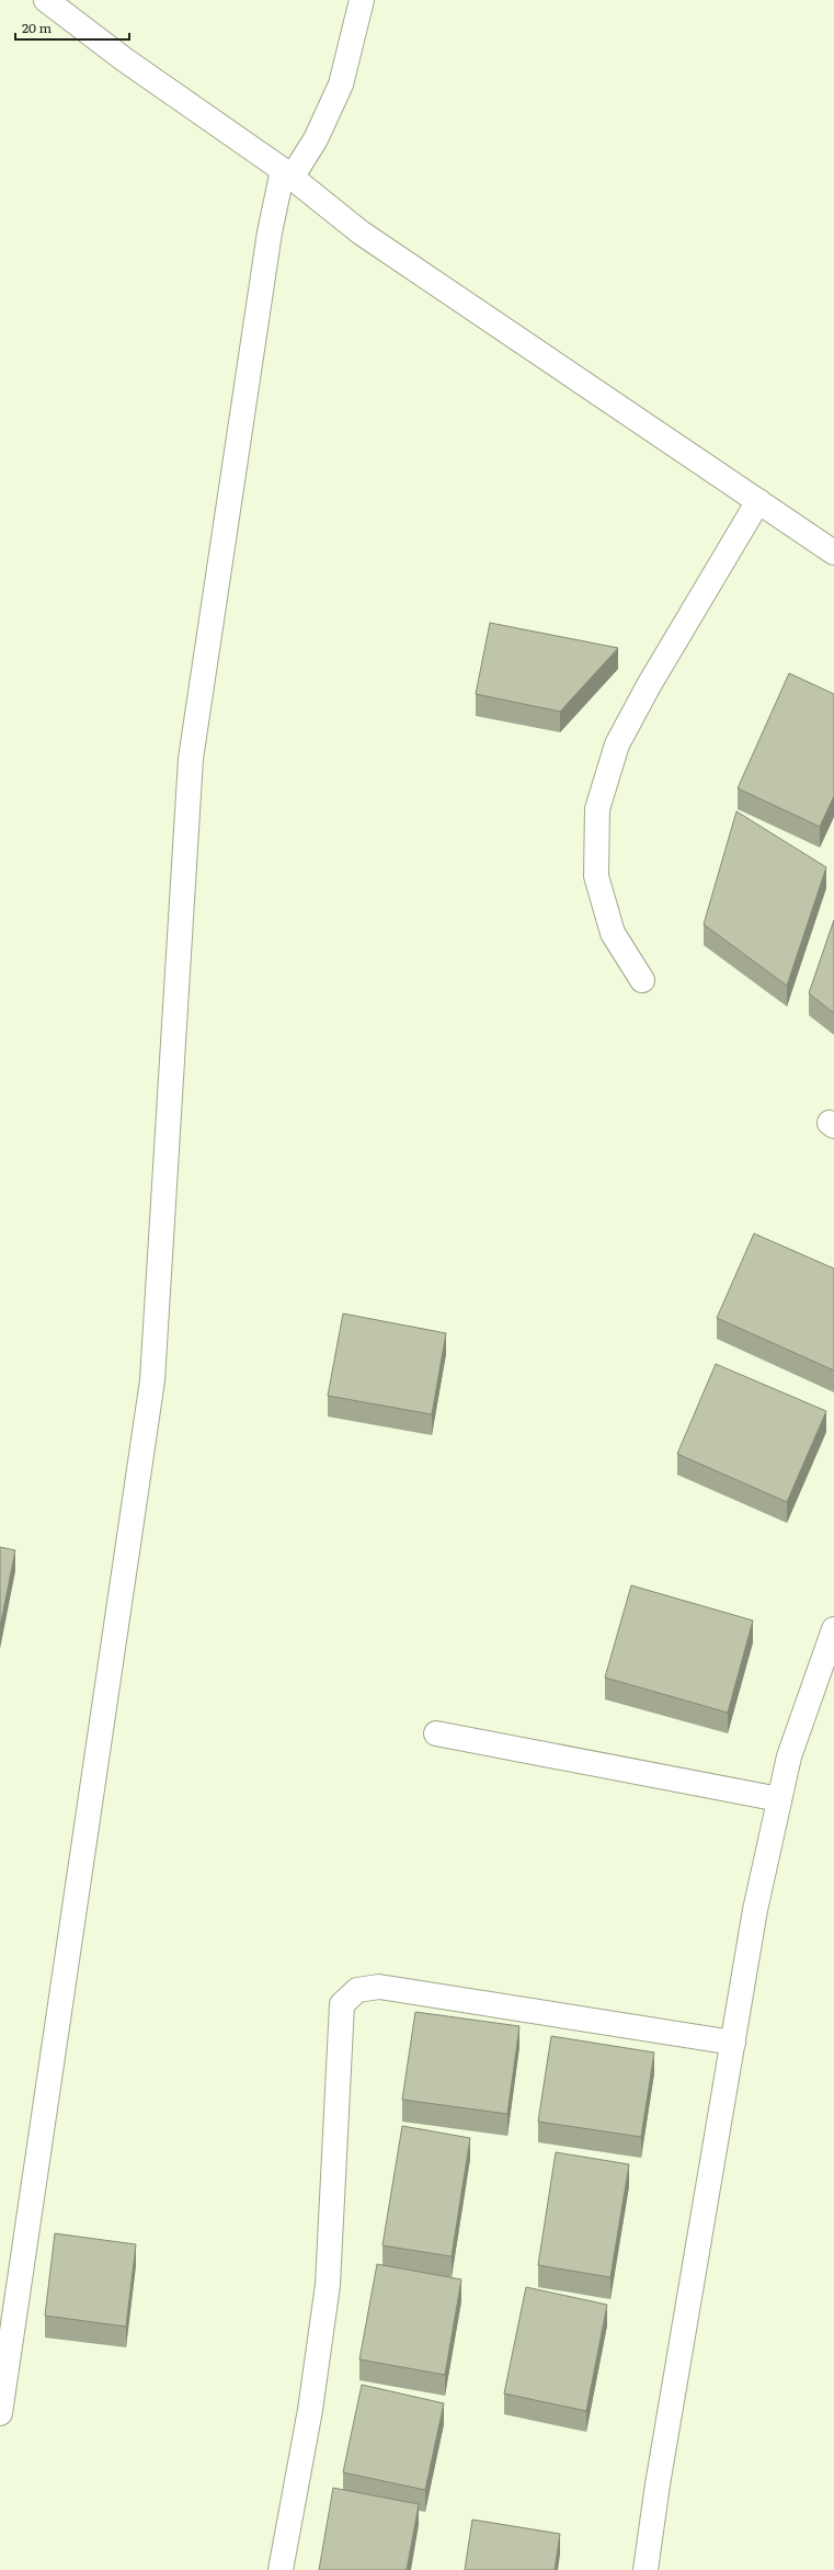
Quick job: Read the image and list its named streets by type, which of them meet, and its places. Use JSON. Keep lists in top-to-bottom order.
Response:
{
  "scale_bar": "20 m"
}
